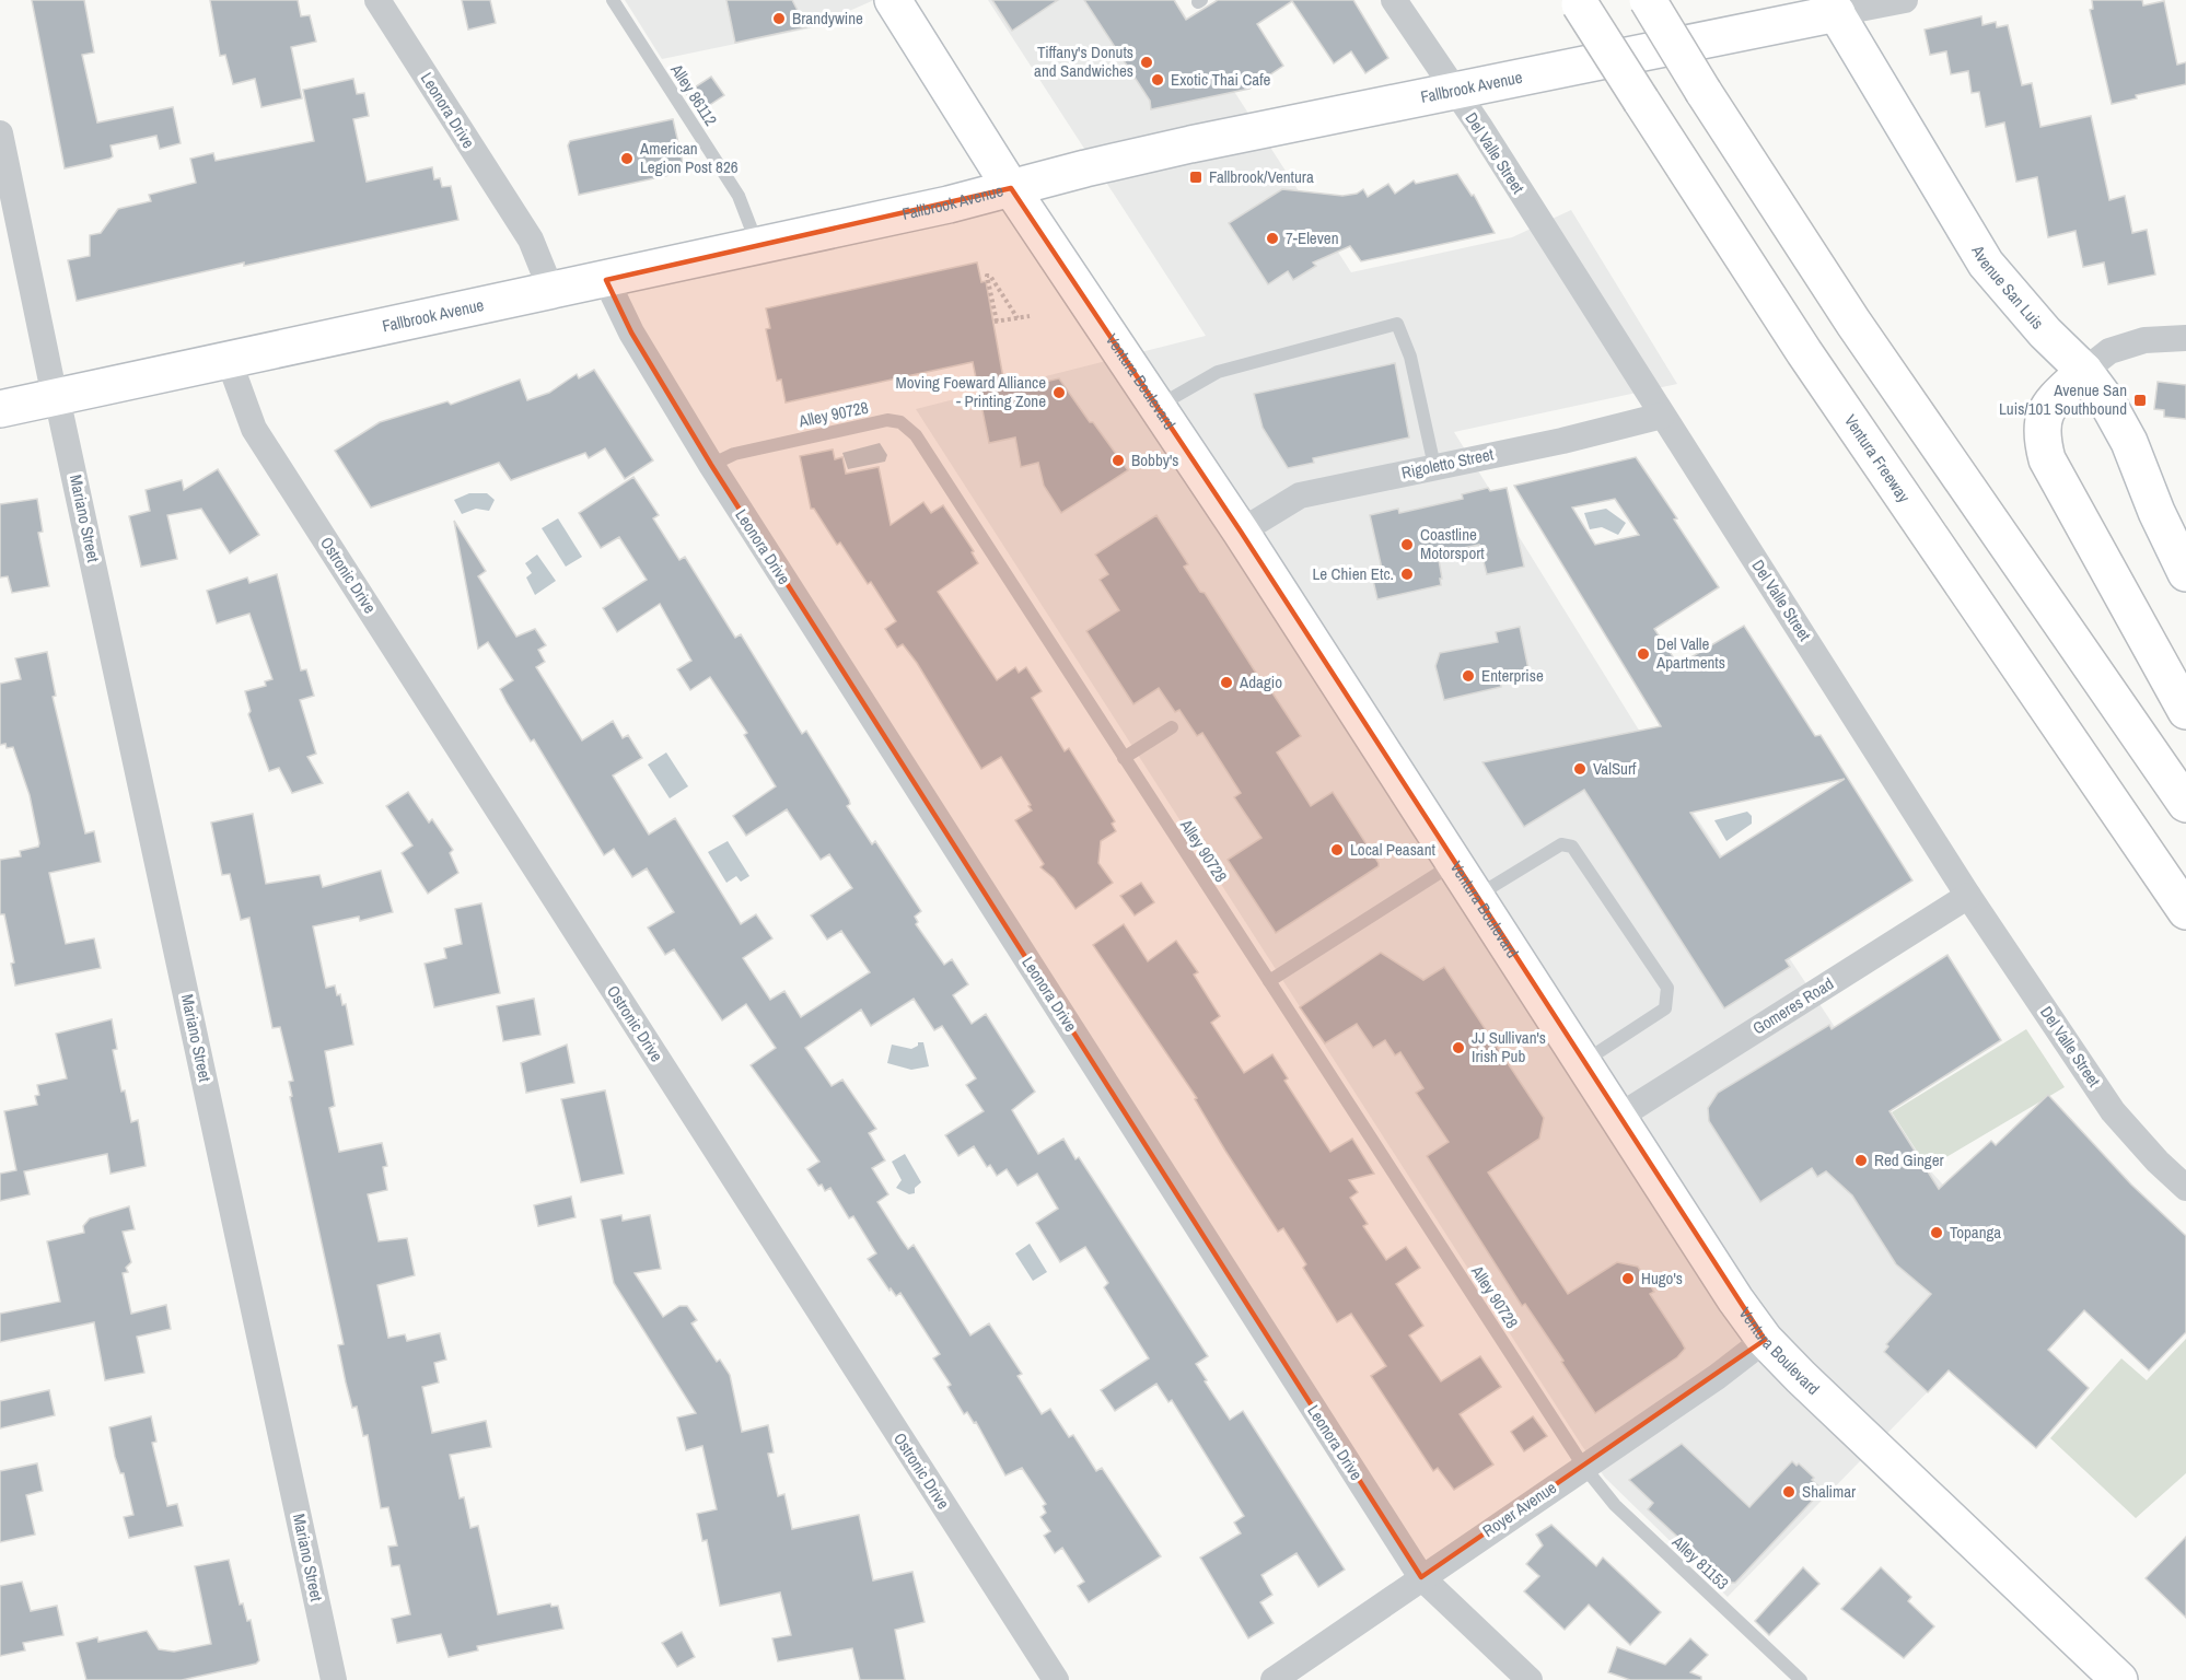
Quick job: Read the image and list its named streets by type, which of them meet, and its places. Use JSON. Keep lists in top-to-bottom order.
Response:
{
  "streets": {
    "main road": [
      "Fallbrook Avenue",
      "Avenue San Luis",
      "Ventura Boulevard",
      "Ventura Freeway"
    ],
    "street": [
      "Leonora Drive",
      "Del Valle Street",
      "Rigoletto Street",
      "Mariano Street",
      "Ostronic Drive",
      "Gomeres Road",
      "Royer Avenue"
    ],
    "lane": ["Alley 86112", "Alley 90728", "Alley 81153"]
  },
  "crossings": [
    ["Fallbrook Avenue", "Alley 86112"],
    ["Fallbrook Avenue", "Leonora Drive"],
    ["Fallbrook Avenue", "Del Valle Street"],
    ["Fallbrook Avenue", "Avenue San Luis"],
    ["Fallbrook Avenue", "Ventura Boulevard"],
    ["Fallbrook Avenue", "Mariano Street"],
    ["Fallbrook Avenue", "Ostronic Drive"],
    ["Leonora Drive", "Alley 90728"],
    ["Leonora Drive", "Royer Avenue"],
    ["Del Valle Street", "Rigoletto Street"],
    ["Del Valle Street", "Gomeres Road"],
    ["Ventura Boulevard", "Rigoletto Street"],
    ["Ventura Boulevard", "Gomeres Road"],
    ["Ventura Boulevard", "Royer Avenue"],
    ["Alley 90728", "Royer Avenue"],
    ["Alley 90728", "Alley 81153"],
    ["Royer Avenue", "Alley 81153"]
  ],
  "places": {
    "other": [
      "Brandywine",
      "Tiffany's Donuts and Sandwiches",
      "Exotic Thai Cafe",
      "American Legion Post 826",
      "7-Eleven",
      "Moving Foeward Alliance - Printing Zone",
      "Bobby's",
      "Coastline Motorsport",
      "Le Chien Etc.",
      "Del Valle Apartments",
      "Enterprise",
      "Adagio",
      "ValSurf",
      "Local Peasant",
      "JJ Sullivan's Irish Pub",
      "Red Ginger",
      "Topanga",
      "Hugo's",
      "Shalimar"
    ],
    "transit": ["Fallbrook/Ventura", "Avenue San Luis/101 Southbound"]
  }
}
